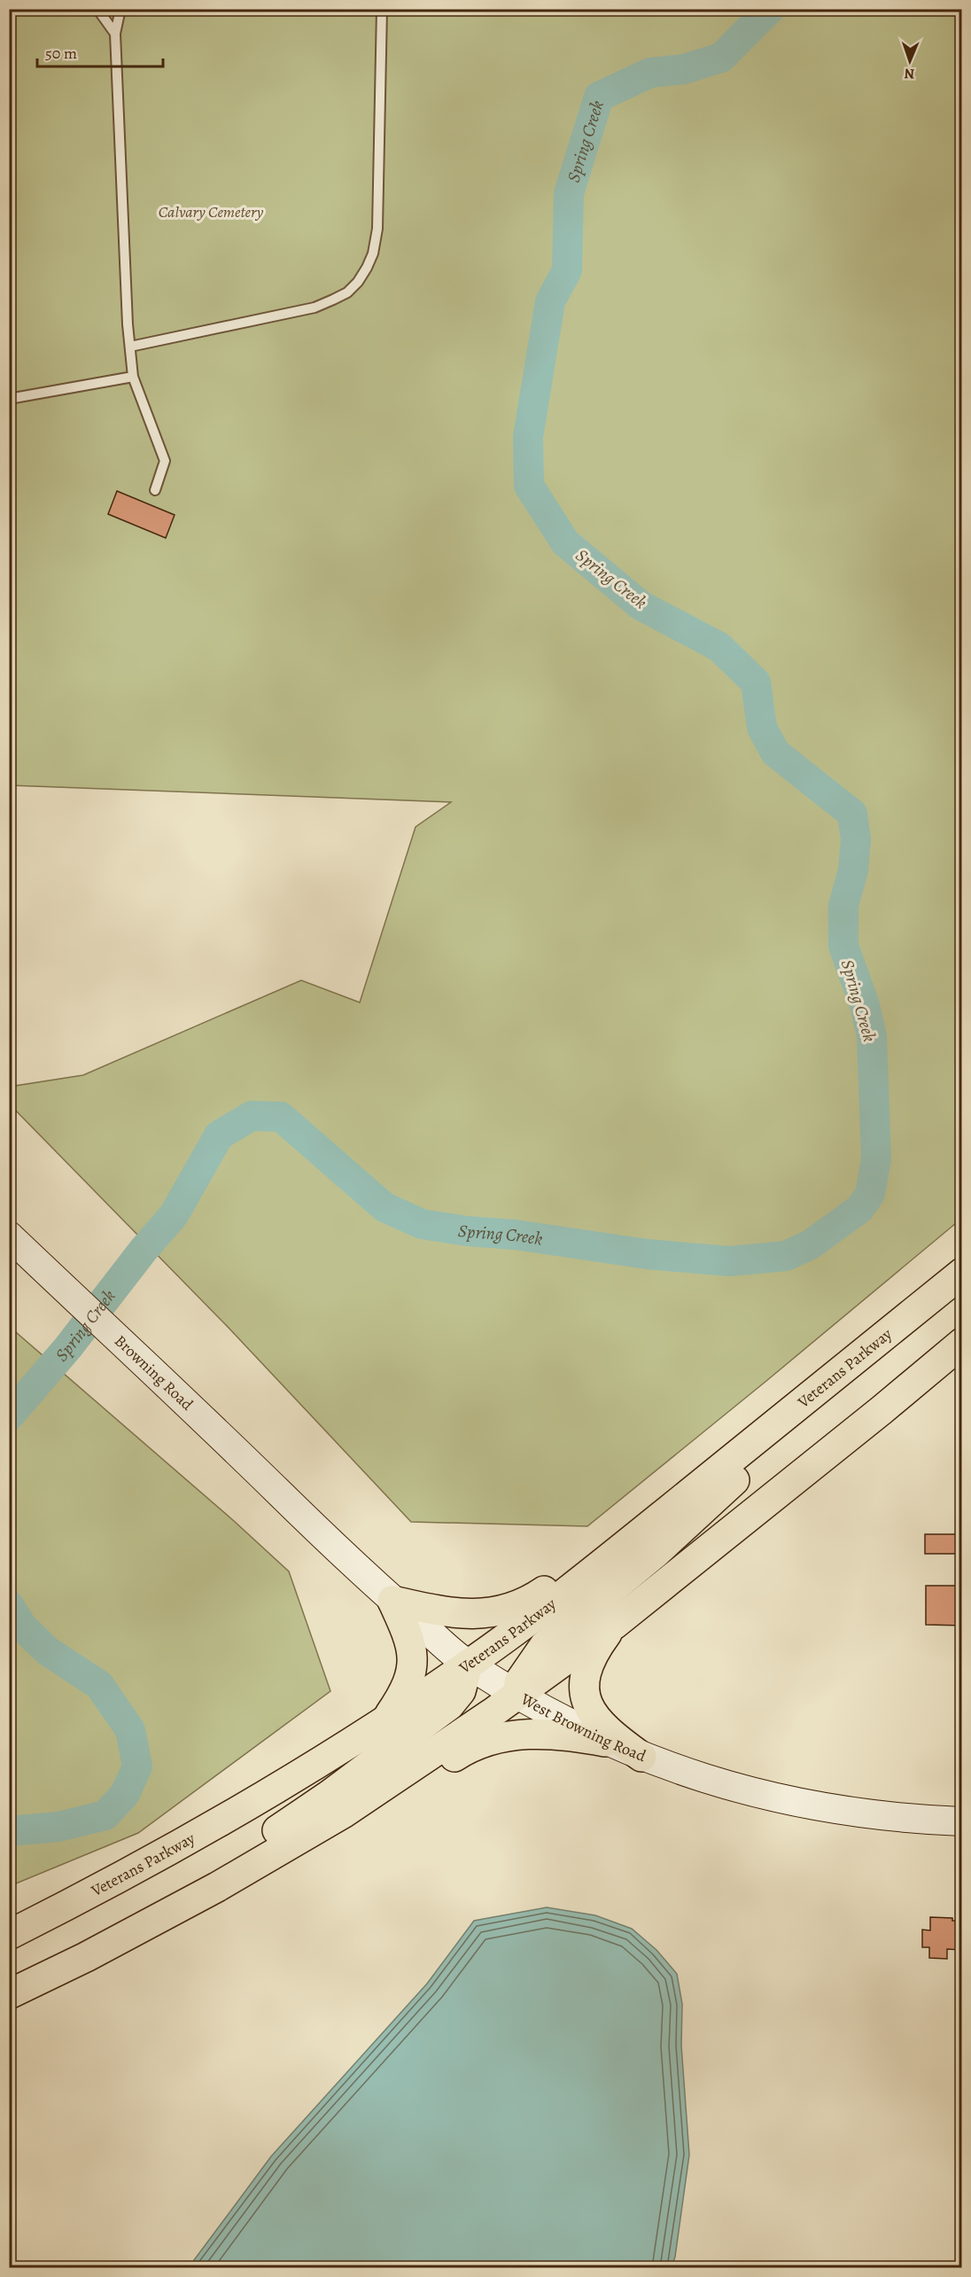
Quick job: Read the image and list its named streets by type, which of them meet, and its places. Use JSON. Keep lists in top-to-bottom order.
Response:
{
  "streets": {
    "highway": ["Veterans Parkway"],
    "street": ["Browning Road", "West Browning Road"]
  },
  "crossings": [
    ["Veterans Parkway", "West Browning Road"],
    ["Browning Road", "West Browning Road"]
  ],
  "water": ["Spring Creek"],
  "parks": ["Calvary Cemetery"],
  "scale_bar": "50 m",
  "north": "bottom"
}
